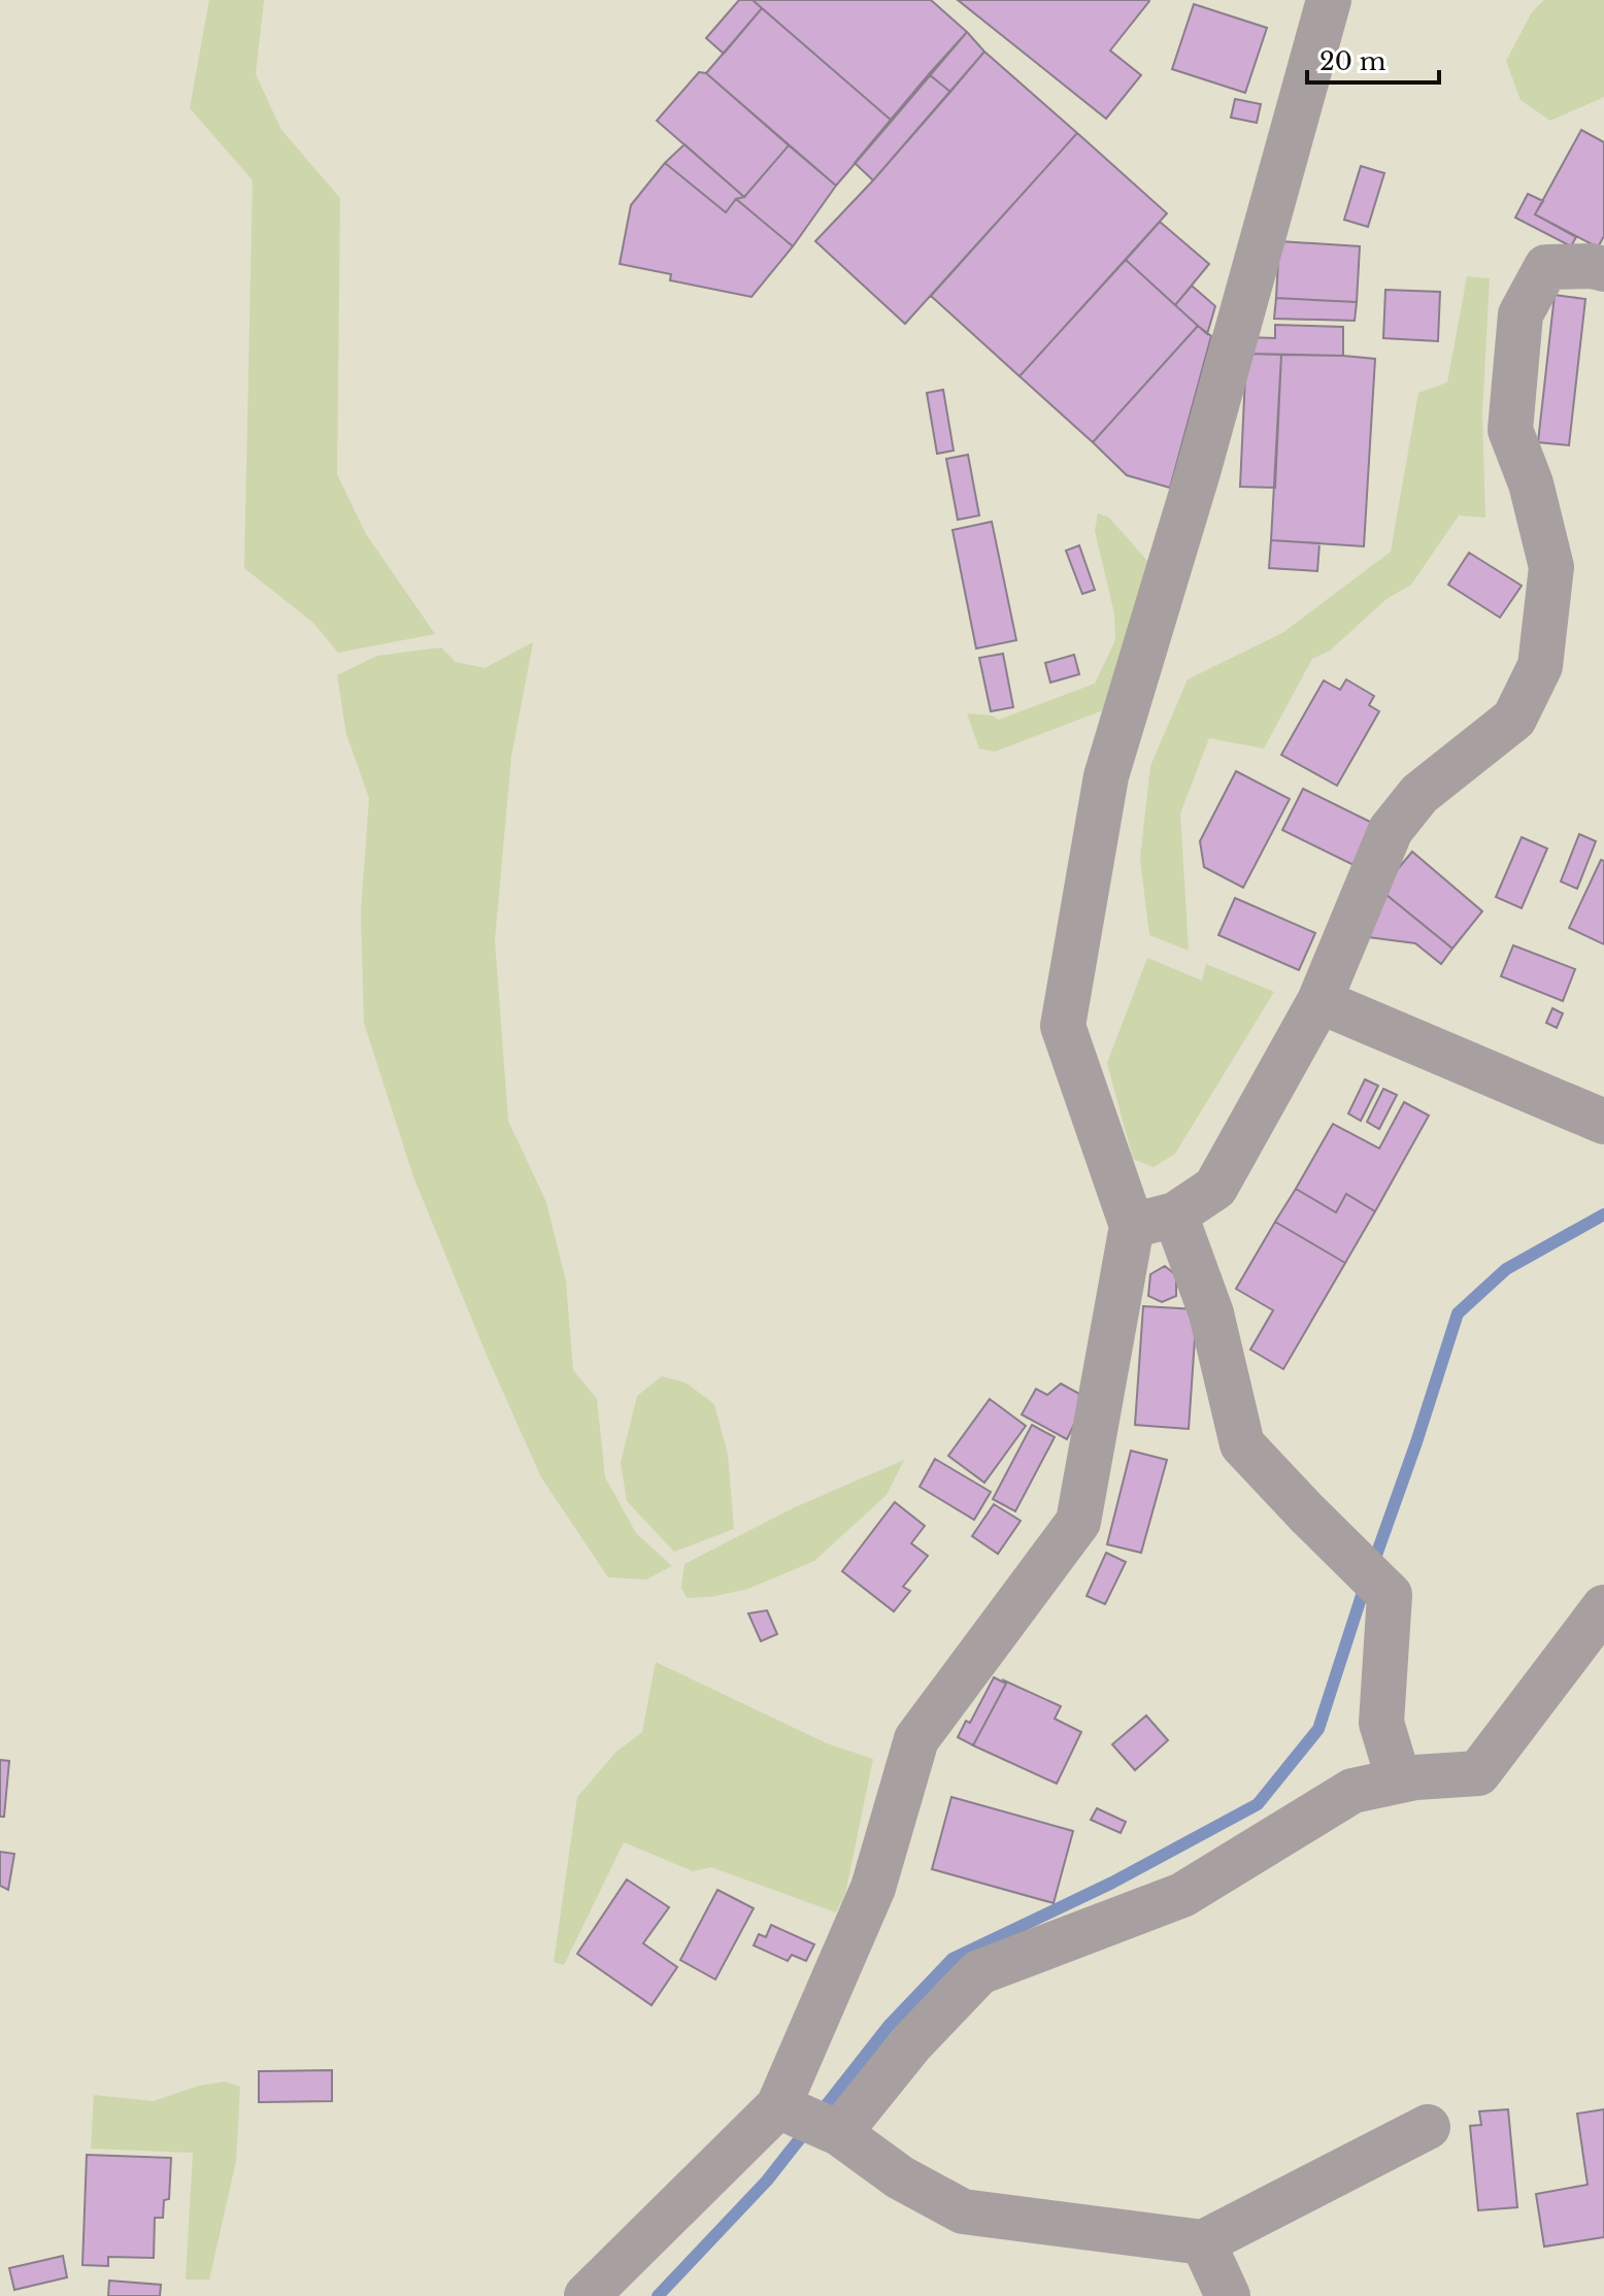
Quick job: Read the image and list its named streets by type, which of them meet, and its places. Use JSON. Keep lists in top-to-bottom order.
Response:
{
  "scale_bar": "20 m"
}
